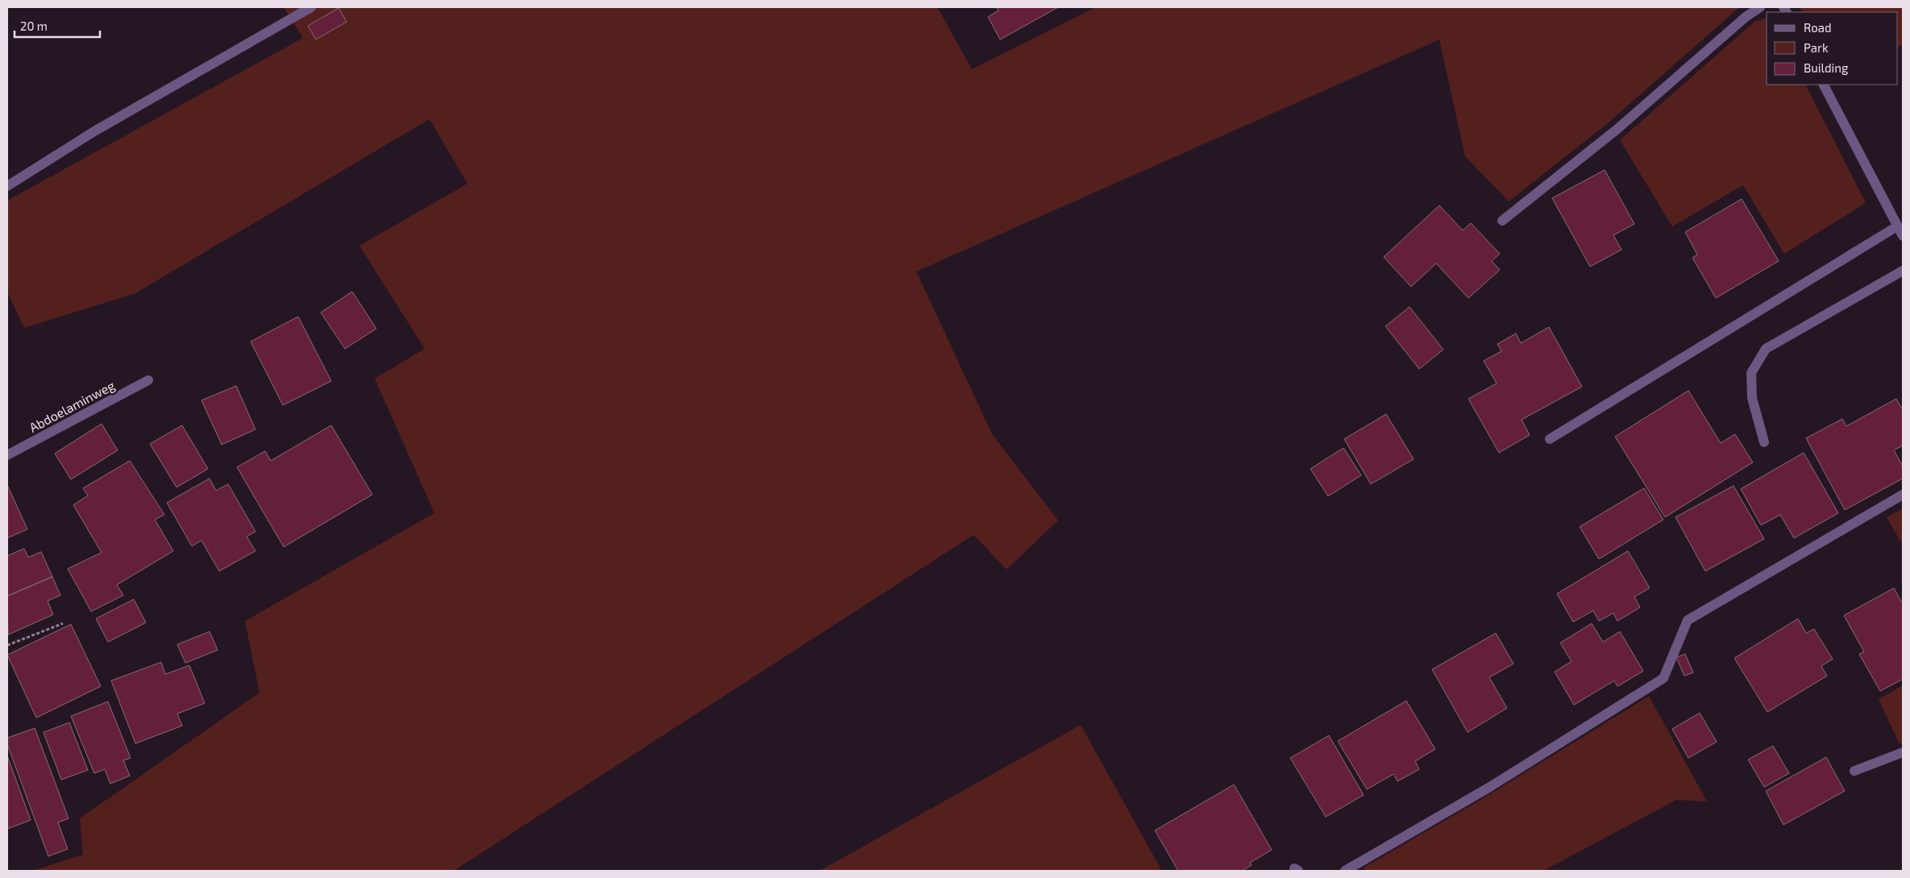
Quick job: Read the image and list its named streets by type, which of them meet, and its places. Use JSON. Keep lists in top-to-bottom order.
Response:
{
  "streets": {
    "street": ["Abdoelaminweg"]
  },
  "legend": ["Road", "Park", "Building"],
  "scale_bar": "20 m"
}
